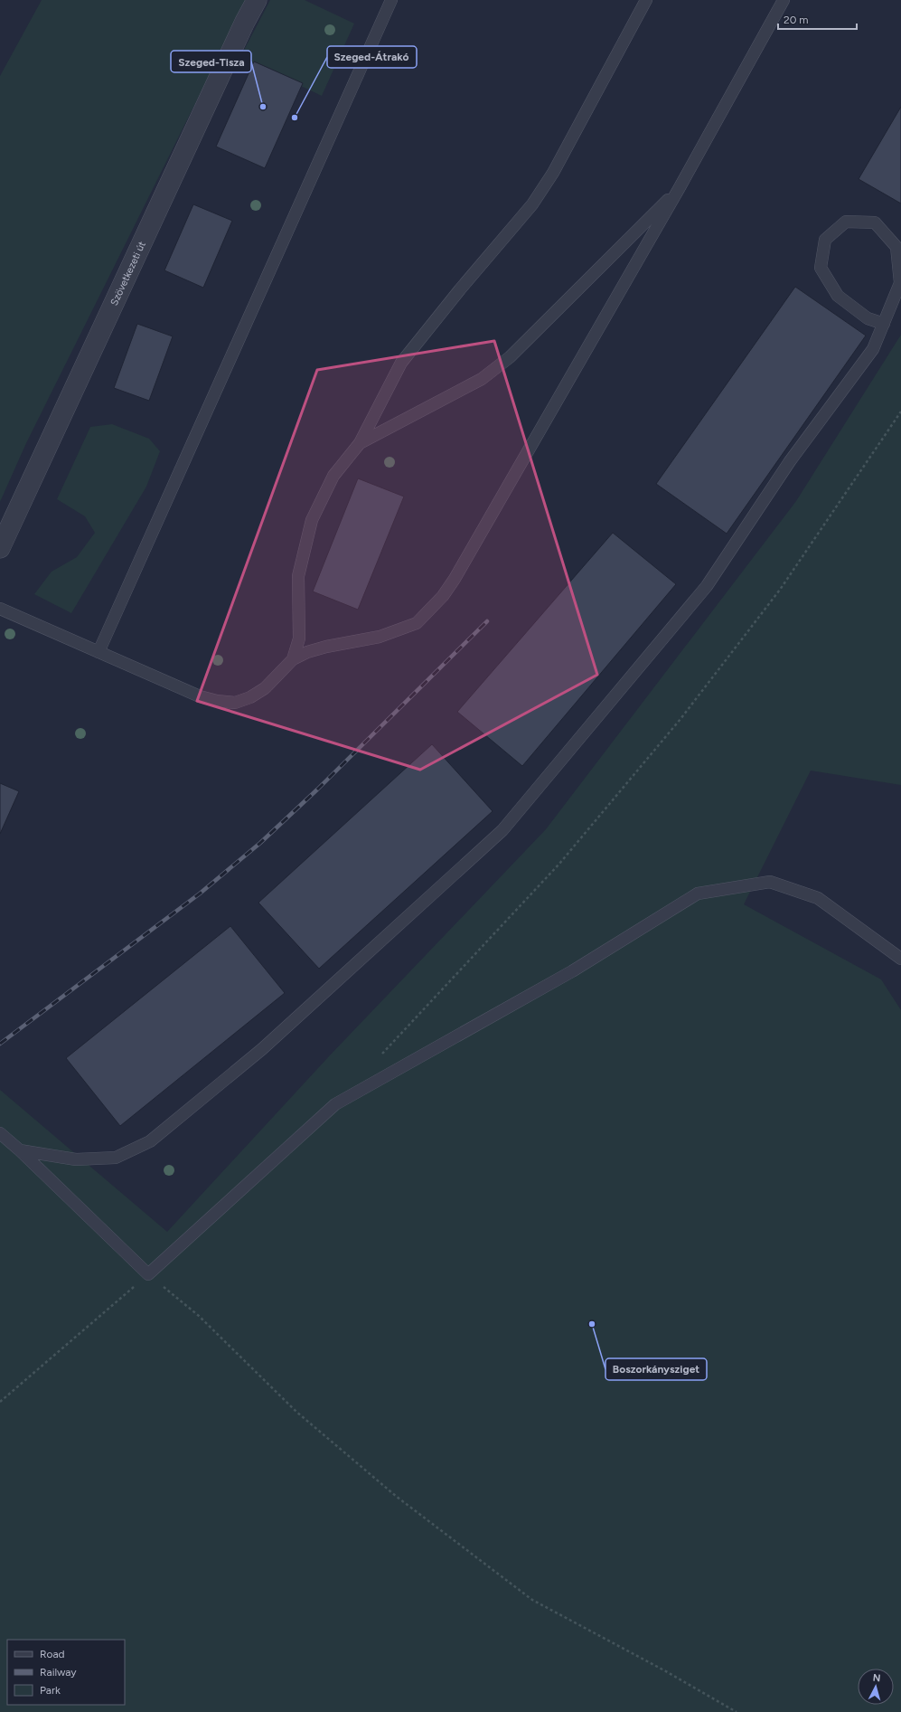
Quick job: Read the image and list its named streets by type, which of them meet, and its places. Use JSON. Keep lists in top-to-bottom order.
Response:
{
  "streets": {
    "street": ["Szövetkezeti út"]
  },
  "places": ["Szeged-Tisza", "Szeged-Átrakó", "Boszorkánysziget"],
  "legend": ["Road", "Railway", "Park"],
  "scale_bar": "20 m",
  "north": "top"
}
